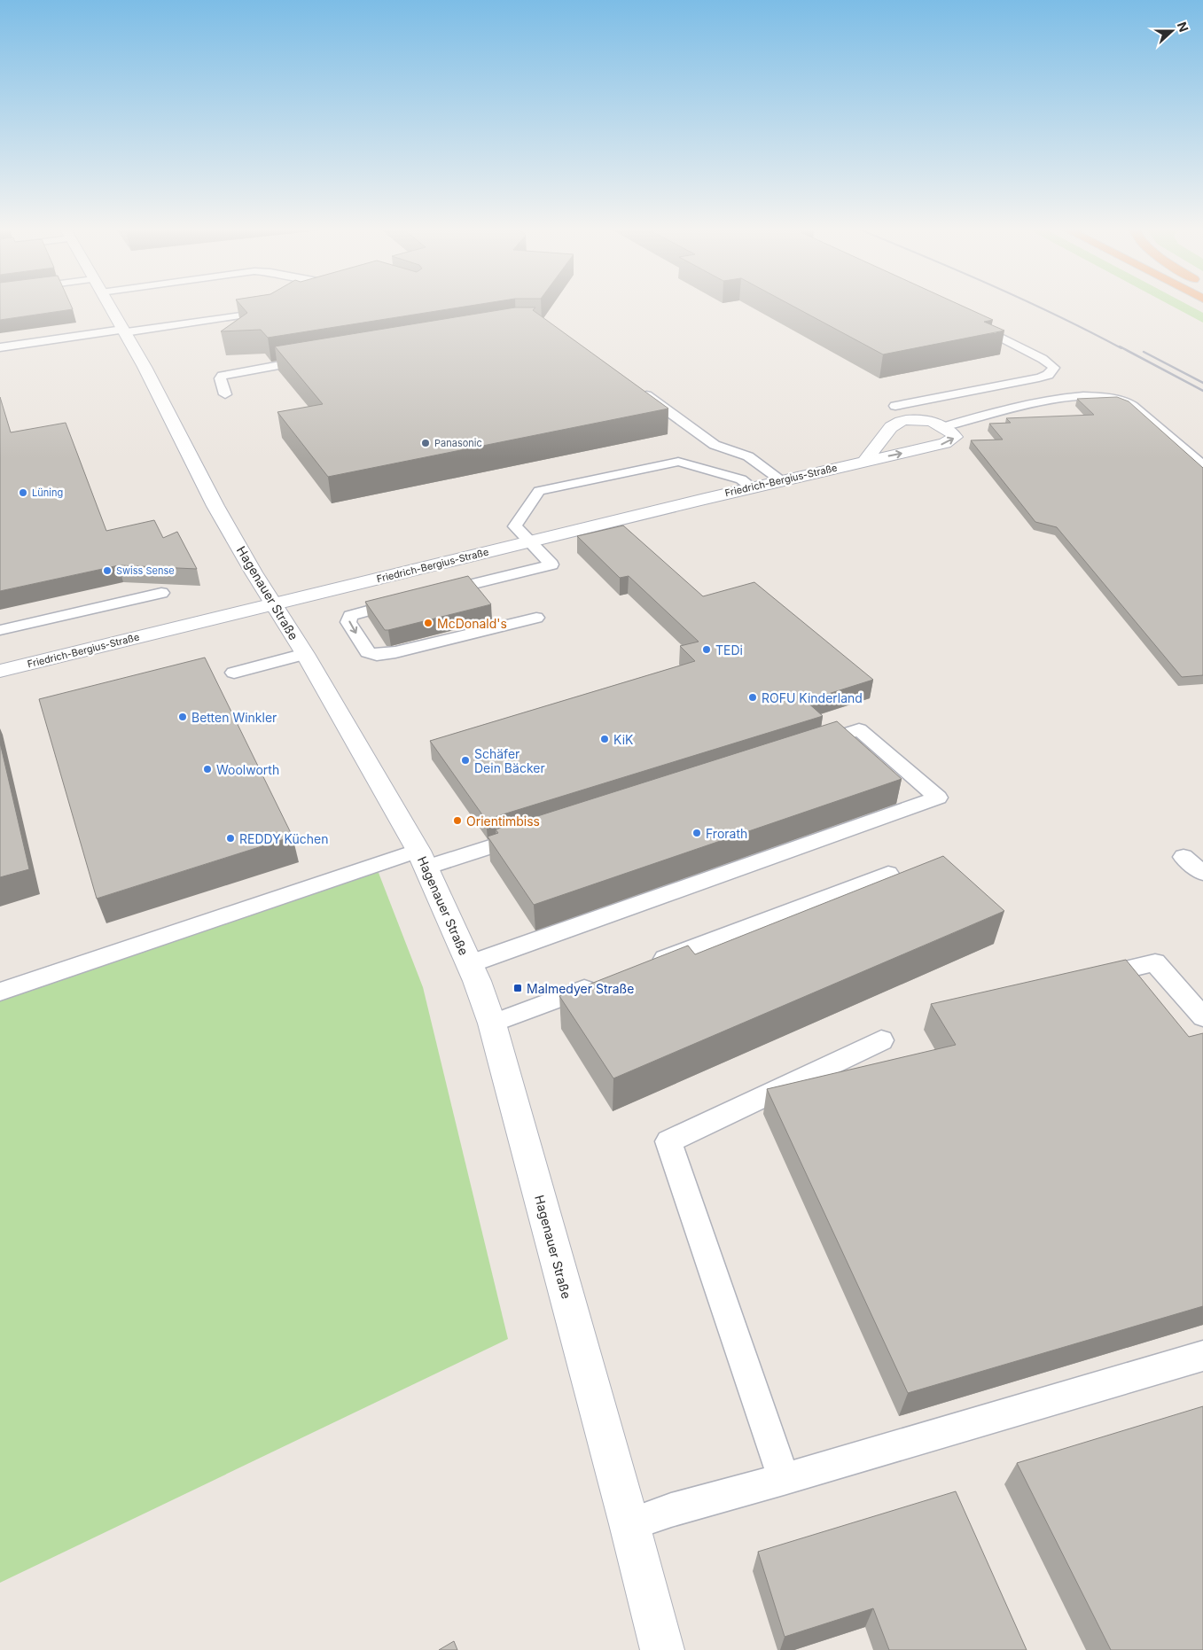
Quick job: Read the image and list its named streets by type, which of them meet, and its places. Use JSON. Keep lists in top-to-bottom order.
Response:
{
  "streets": {
    "street": ["Friedrich-Bergius-Straße", "Hagenauer Straße"]
  },
  "crossings": [
    ["Friedrich-Bergius-Straße", "Hagenauer Straße"]
  ],
  "places": {
    "other": [
      "Panasonic",
      "Lüning",
      "Swiss Sense",
      "McDonald's",
      "TEDi",
      "ROFU Kinderland",
      "Betten Winkler",
      "KiK",
      "Schäfer Dein Bäcker",
      "Woolworth",
      "Orientimbiss",
      "Frorath",
      "REDDY Küchen"
    ],
    "transit": ["Malmedyer Straße"]
  },
  "north": "right"
}
